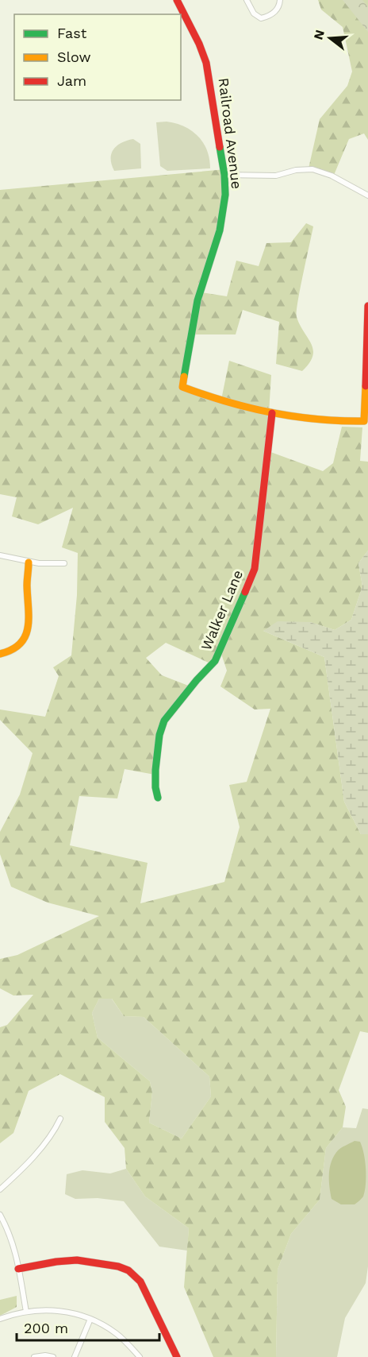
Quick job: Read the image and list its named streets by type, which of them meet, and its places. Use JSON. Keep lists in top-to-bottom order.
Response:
{
  "streets": {
    "street": ["Railroad Avenue", "Walker Lane"]
  },
  "crossings": [
    ["Railroad Avenue", "Walker Lane"]
  ],
  "legend": ["Fast", "Slow", "Jam"],
  "scale_bar": "200 m",
  "north": "left"
}
